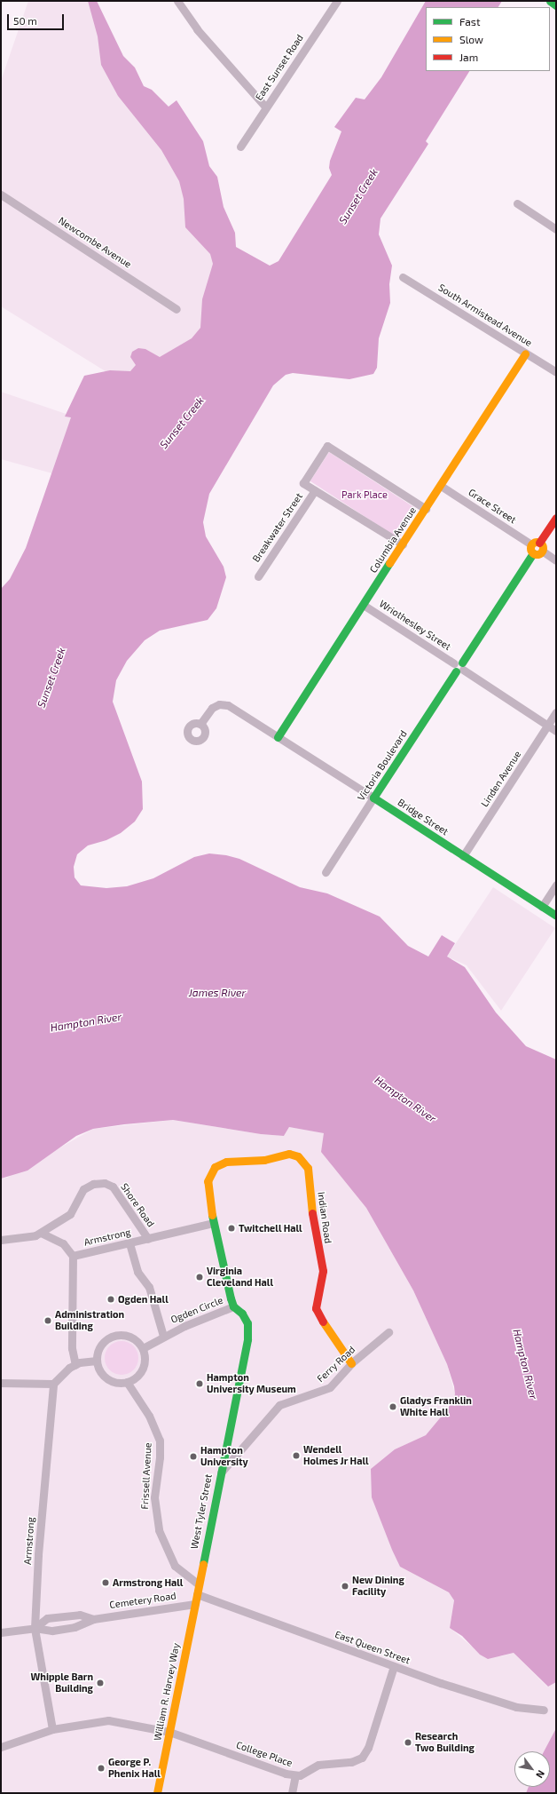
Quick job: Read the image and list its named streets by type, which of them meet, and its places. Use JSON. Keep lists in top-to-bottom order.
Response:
{
  "streets": {
    "street": [
      "East Sunset Road",
      "Newcombe Avenue",
      "South Armistead Avenue",
      "Grace Street",
      "Breakwater Street",
      "Columbia Avenue",
      "Wriothesley Street",
      "Victoria Boulevard",
      "Linden Avenue",
      "Bridge Street",
      "Shore Road",
      "Indian Road",
      "Armstrong",
      "Ogden Circle",
      "Ferry Road",
      "Frissell Avenue",
      "West Tyler Street",
      "Cemetery Road",
      "East Queen Street",
      "William R. Harvey Way",
      "College Place"
    ]
  },
  "crossings": [
    ["South Armistead Avenue", "Columbia Avenue"],
    ["Grace Street", "Columbia Avenue"],
    ["Grace Street", "Victoria Boulevard"],
    ["Columbia Avenue", "Wriothesley Street"],
    ["Columbia Avenue", "Bridge Street"],
    ["Wriothesley Street", "Victoria Boulevard"],
    ["Wriothesley Street", "Linden Avenue"],
    ["Victoria Boulevard", "Bridge Street"],
    ["Linden Avenue", "Bridge Street"],
    ["Shore Road", "Indian Road"],
    ["Shore Road", "Armstrong"],
    ["Indian Road", "Ferry Road"],
    ["Armstrong", "Ogden Circle"],
    ["Armstrong", "Cemetery Road"],
    ["Armstrong", "College Place"],
    ["Ogden Circle", "West Tyler Street"],
    ["Ferry Road", "West Tyler Street"],
    ["Frissell Avenue", "West Tyler Street"],
    ["West Tyler Street", "East Queen Street"],
    ["West Tyler Street", "William R. Harvey Way"],
    ["Cemetery Road", "William R. Harvey Way"],
    ["East Queen Street", "William R. Harvey Way"],
    ["East Queen Street", "College Place"],
    ["William R. Harvey Way", "College Place"]
  ],
  "water": ["Sunset Creek", "James River", "Hampton River"],
  "parks": ["Park Place"],
  "places": [
    "Twitchell Hall",
    "Virginia Cleveland Hall",
    "Ogden Hall",
    "Administration Building",
    "Hampton University Museum",
    "Gladys Franklin White Hall",
    "Wendell Holmes Jr Hall",
    "Hampton University",
    "Armstrong Hall",
    "New Dining Facility",
    "Whipple Barn Building",
    "Research Two Building",
    "George P. Phenix Hall"
  ],
  "legend": ["Fast", "Slow", "Jam"],
  "scale_bar": "50 m",
  "north": "bottom right"
}
